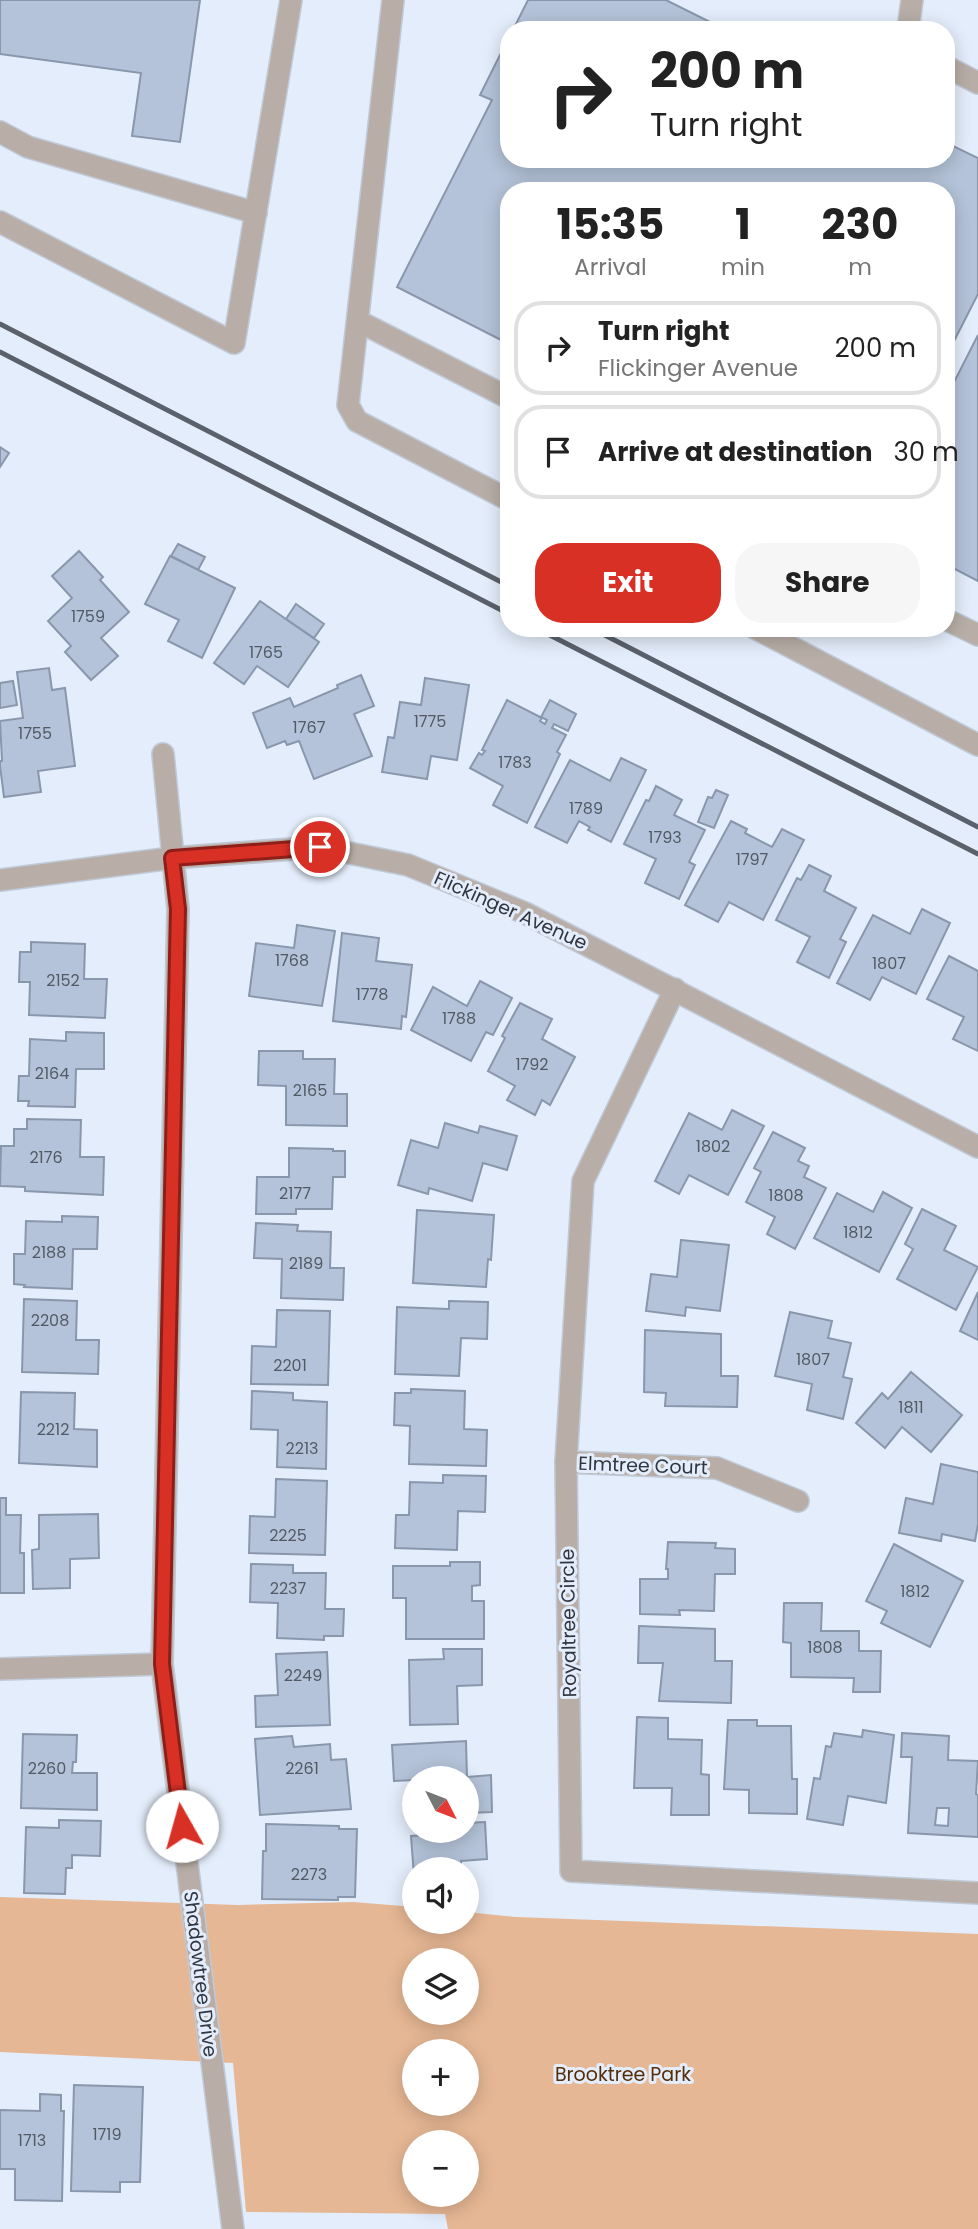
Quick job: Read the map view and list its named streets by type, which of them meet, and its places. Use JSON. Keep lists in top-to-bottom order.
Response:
{
  "streets": {
    "street": [
      "Flickinger Avenue",
      "Elmtree Court",
      "Royaltree Circle",
      "Shadowtree Drive"
    ]
  },
  "crossings": [
    ["Flickinger Avenue", "Royaltree Circle"],
    ["Flickinger Avenue", "Shadowtree Drive"],
    ["Elmtree Court", "Royaltree Circle"]
  ],
  "parks": ["Brooktree Park"],
  "house_numbers": [
    "1759",
    "1765",
    "1775",
    "1767",
    "1755",
    "1783",
    "1789",
    "1793",
    "1797",
    "1768",
    "1807",
    "2152",
    "1778",
    "1788",
    "1792",
    "2164",
    "2165",
    "1802",
    "2176",
    "2177",
    "1808",
    "1812",
    "2188",
    "2189",
    "2208",
    "1807",
    "2201",
    "1811",
    "2212",
    "2213",
    "2225",
    "2237",
    "1812",
    "1808",
    "2249",
    "2260",
    "2261",
    "2273",
    "1719",
    "1713"
  ],
  "north": "bottom right",
  "page": {
    "turn": ["200 m", "Turn right"],
    "eta": [
      "15:35",
      "Arrival",
      "1",
      "min",
      "230",
      "m"
    ],
    "list": [
      {
        "name": "Turn right",
        "note": "Flickinger Avenue",
        "value": "200 m"
      },
      {
        "name": "Arrive at destination",
        "value": "30 m"
      }
    ],
    "buttons": ["Exit", "Share"],
    "map_buttons": ["+", "−"]
  }
}
